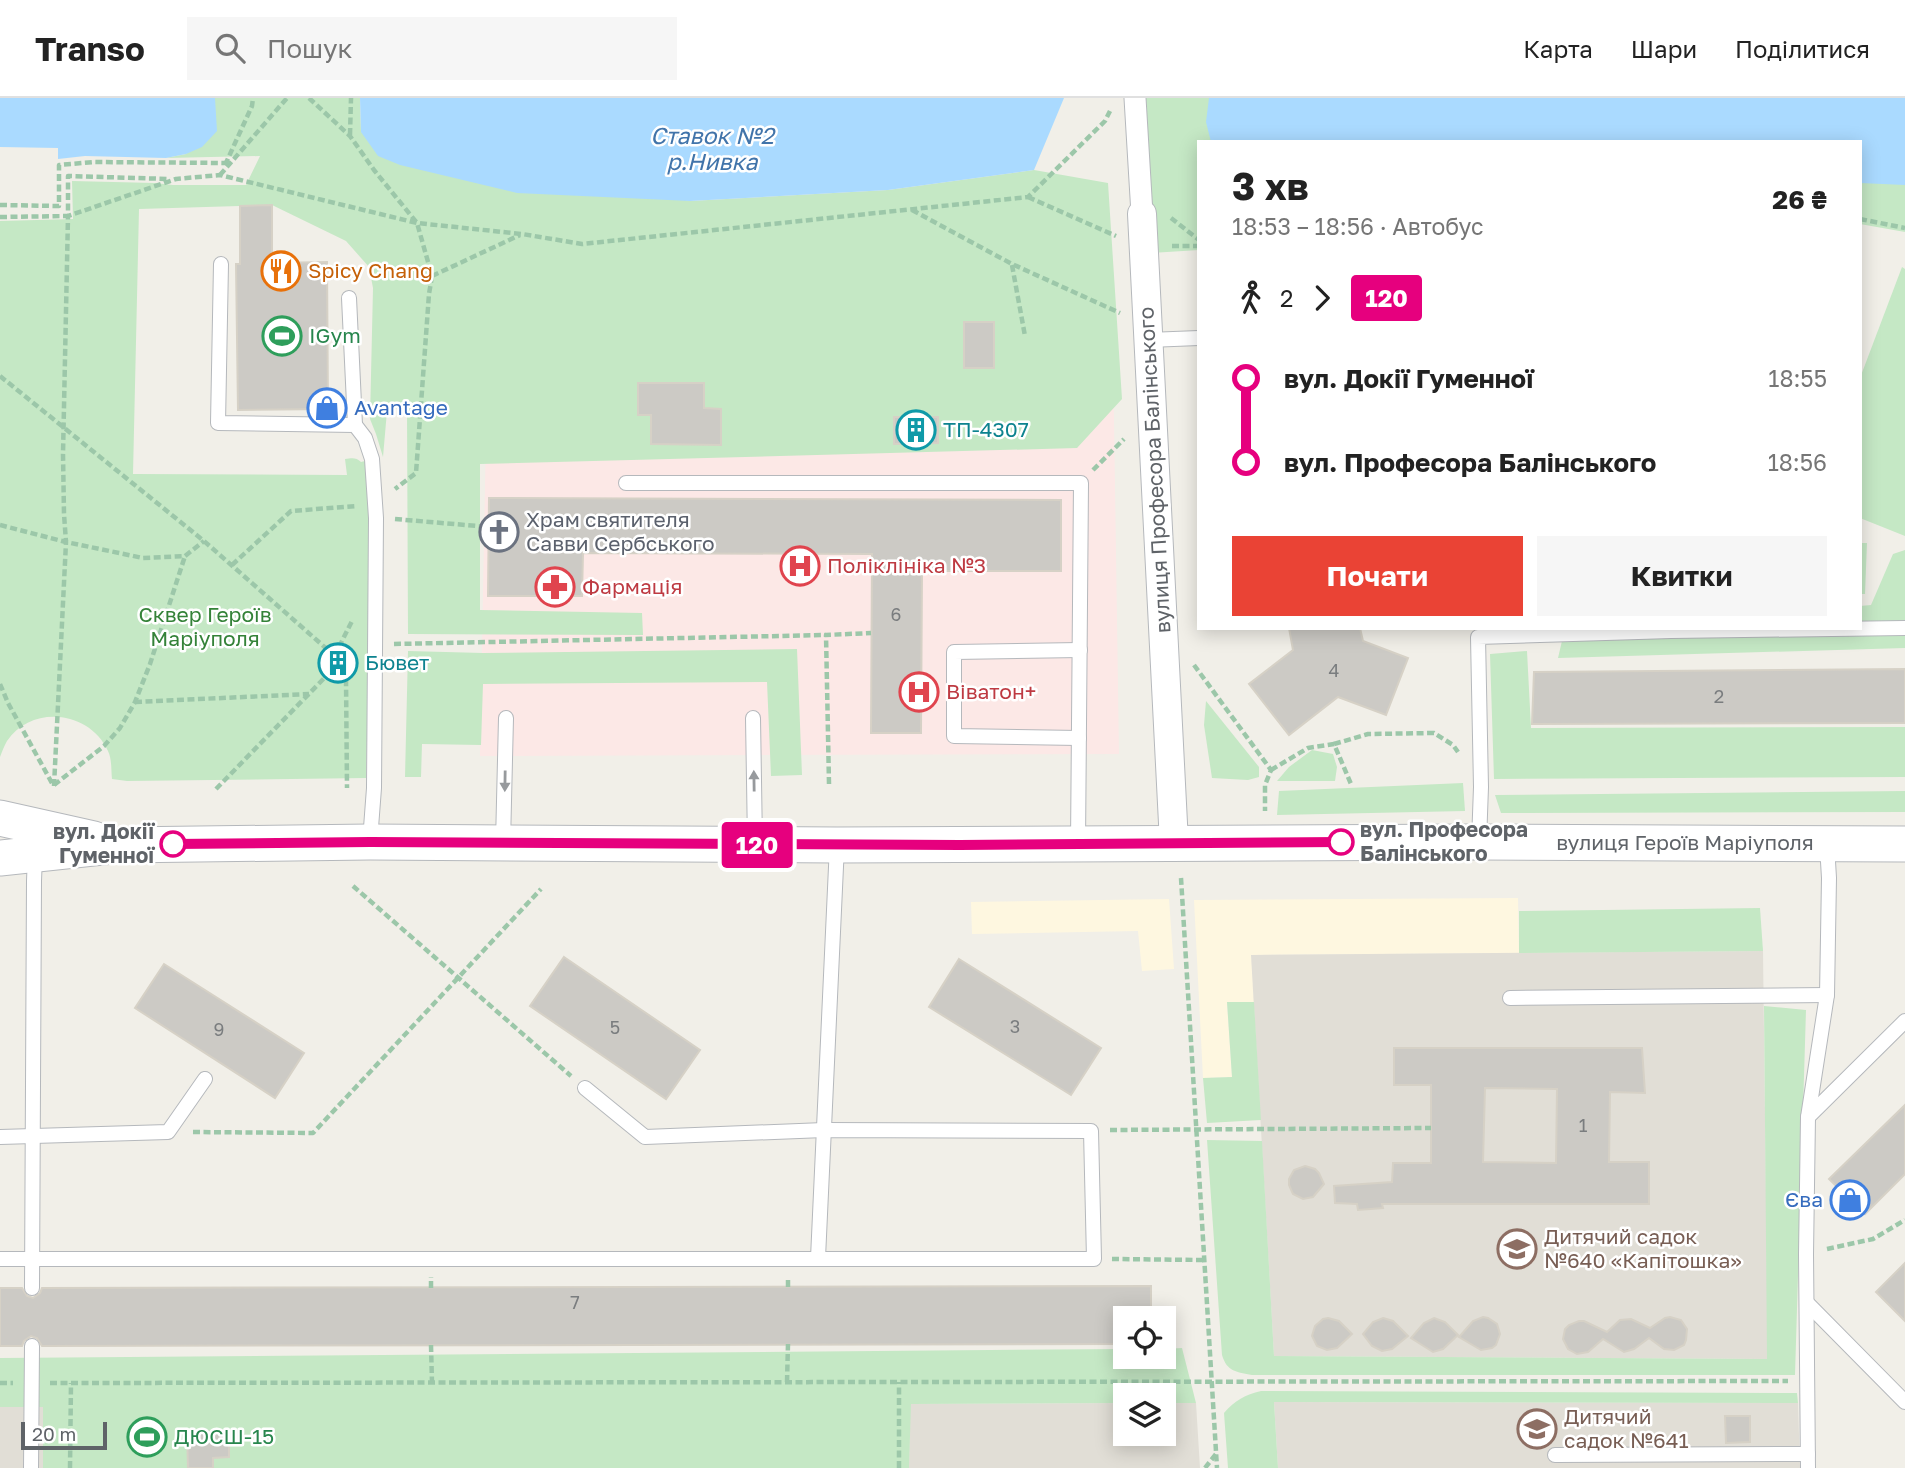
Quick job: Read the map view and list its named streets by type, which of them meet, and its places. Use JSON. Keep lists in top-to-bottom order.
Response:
{
  "streets": {
    "street": ["вулиця Професора Балінського", "вулиця Героїв Маріуполя"]
  },
  "crossings": [
    ["вулиця Професора Балінського", "вулиця Героїв Маріуполя"]
  ],
  "water": ["Ставок №2 р.Нивка"],
  "parks": ["Сквер Героїв Маріуполя"],
  "places": {
    "restaurant": ["Spicy Chang"],
    "sports": ["IGym", "ДЮСШ-15"],
    "shop": ["Avantage", "Єва"],
    "building": ["ТП-4307", "Бювет"],
    "church": ["Храм святителя Савви Сербського"],
    "hospital": ["Поліклініка №3", "Віватон+"],
    "pharmacy": ["Фармація"],
    "other": ["вул. Професора Балінського", "вул. Докії Гуменної"],
    "school or university": ["Дитячий садок №640 «Капітошка»", "Дитячий садок №641"]
  },
  "lines": ["bus line 120"],
  "house_numbers": [
    "6",
    "4",
    "2",
    "3",
    "5",
    "9",
    "1",
    "7"
  ],
  "scale_bar": "20 m",
  "page": {
    "header": "Transo",
    "search": "Пошук",
    "nav": ["Карта", "Шари", "Поділитися"],
    "on_map": "120",
    "heading": ["3 хв", "18:53 – 18:56 · Автобус", "26 ₴"],
    "legs": ["2", "120"],
    "list": [
      {
        "name": "вул. Докії Гуменної",
        "value": "18:55"
      },
      {
        "name": "вул. Професора Балінського",
        "value": "18:56"
      }
    ],
    "buttons": ["Почати", "Квитки"],
    "scale": "20 m"
  }
}
